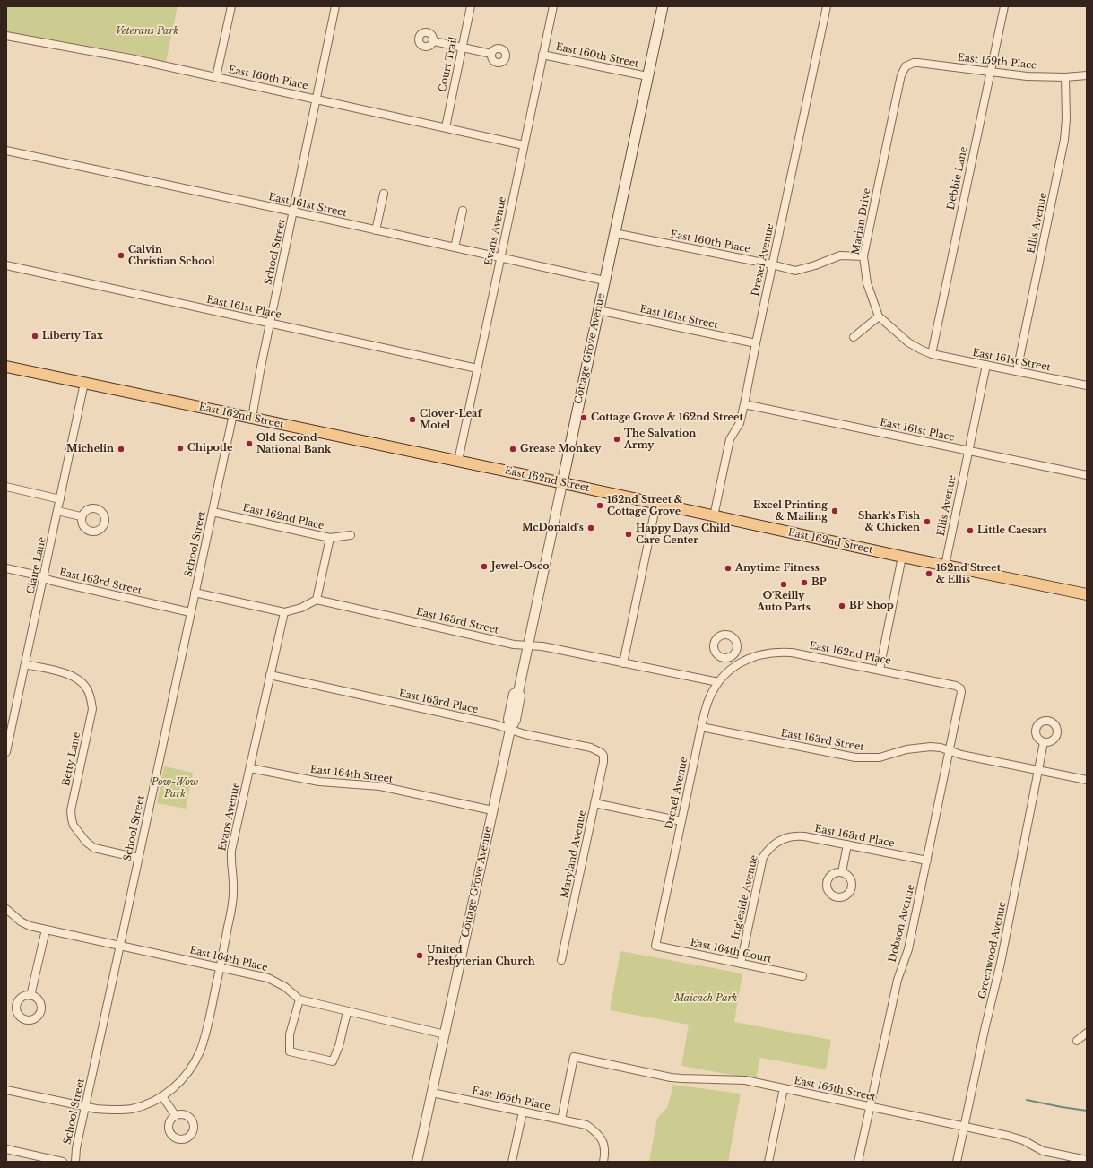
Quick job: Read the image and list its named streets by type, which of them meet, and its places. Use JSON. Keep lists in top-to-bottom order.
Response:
{
  "streets": {
    "main road": ["Cottage Grove Avenue", "East 162nd Street"],
    "street": [
      "East 160th Street",
      "East 159th Place",
      "Court Trail",
      "East 160th Place",
      "Debbie Lane",
      "East 161st Street",
      "Marian Drive",
      "Ellis Avenue",
      "Evans Avenue",
      "School Street",
      "Drexel Avenue",
      "East 161st Place",
      "East 162nd Place",
      "Claire Lane",
      "East 163rd Street",
      "East 163rd Place",
      "Betty Lane",
      "East 164th Street",
      "Maryland Avenue",
      "Ingleside Avenue",
      "Dobson Avenue",
      "Greenwood Avenue",
      "East 164th Court",
      "East 164th Place",
      "East 165th Street",
      "East 165th Place"
    ]
  },
  "crossings": [
    ["East 160th Street", "Evans Avenue"],
    ["East 160th Street", "Cottage Grove Avenue"],
    ["East 159th Place", "Debbie Lane"],
    ["East 159th Place", "Marian Drive"],
    ["East 159th Place", "Ellis Avenue"],
    ["Court Trail", "East 160th Place"],
    ["East 160th Place", "Marian Drive"],
    ["East 160th Place", "Evans Avenue"],
    ["East 160th Place", "School Street"],
    ["East 160th Place", "Drexel Avenue"],
    ["East 160th Place", "Cottage Grove Avenue"],
    ["Debbie Lane", "East 161st Street"],
    ["Debbie Lane", "Marian Drive"],
    ["East 161st Street", "Marian Drive"],
    ["East 161st Street", "Ellis Avenue"],
    ["East 161st Street", "Evans Avenue"],
    ["East 161st Street", "School Street"],
    ["East 161st Street", "Drexel Avenue"],
    ["East 161st Street", "Cottage Grove Avenue"],
    ["Ellis Avenue", "East 161st Place"],
    ["Ellis Avenue", "East 162nd Street"],
    ["Evans Avenue", "School Street"],
    ["Evans Avenue", "East 161st Place"],
    ["Evans Avenue", "East 162nd Street"],
    ["Evans Avenue", "East 163rd Place"],
    ["Evans Avenue", "East 164th Street"],
    ["Evans Avenue", "East 164th Place"],
    ["School Street", "East 161st Place"],
    ["School Street", "East 162nd Street"],
    ["School Street", "East 162nd Place"],
    ["School Street", "East 163rd Street"],
    ["School Street", "Betty Lane"],
    ["School Street", "East 164th Place"],
    ["Drexel Avenue", "East 161st Place"],
    ["Drexel Avenue", "East 162nd Street"],
    ["Drexel Avenue", "East 162nd Place"],
    ["Drexel Avenue", "East 163rd Street"],
    ["Drexel Avenue", "East 164th Court"],
    ["Cottage Grove Avenue", "East 162nd Street"],
    ["Cottage Grove Avenue", "East 163rd Street"],
    ["Cottage Grove Avenue", "East 163rd Place"],
    ["Cottage Grove Avenue", "East 164th Street"],
    ["Cottage Grove Avenue", "East 164th Place"],
    ["Cottage Grove Avenue", "East 165th Place"],
    ["East 162nd Street", "Claire Lane"],
    ["East 162nd Place", "Dobson Avenue"],
    ["Claire Lane", "East 163rd Street"],
    ["Claire Lane", "Betty Lane"],
    ["East 163rd Street", "Dobson Avenue"],
    ["East 163rd Street", "Greenwood Avenue"],
    ["East 163rd Place", "Maryland Avenue"],
    ["East 163rd Place", "Ingleside Avenue"],
    ["East 163rd Place", "Dobson Avenue"],
    ["Ingleside Avenue", "East 164th Court"],
    ["Dobson Avenue", "East 165th Street"],
    ["Greenwood Avenue", "East 165th Street"],
    ["East 165th Street", "East 165th Place"]
  ],
  "parks": ["Veterans Park", "Pow-Wow Park", "Maicach Park"],
  "places": [
    "Calvin Christian School",
    "Liberty Tax",
    "Cottage Grove & 162nd Street",
    "Clover-Leaf Motel",
    "The Salvation Army",
    "Old Second National Bank",
    "Chipotle",
    "Michelin",
    "Grease Monkey",
    "162nd Street & Cottage Grove",
    "Excel Printing & Mailing",
    "Shark's Fish & Chicken",
    "McDonald's",
    "Little Caesars",
    "Happy Days Child Care Center",
    "Jewel-Osco",
    "Anytime Fitness",
    "162nd Street & Ellis",
    "BP",
    "O'Reilly Auto Parts",
    "BP Shop",
    "United Presbyterian Church"
  ]
}
